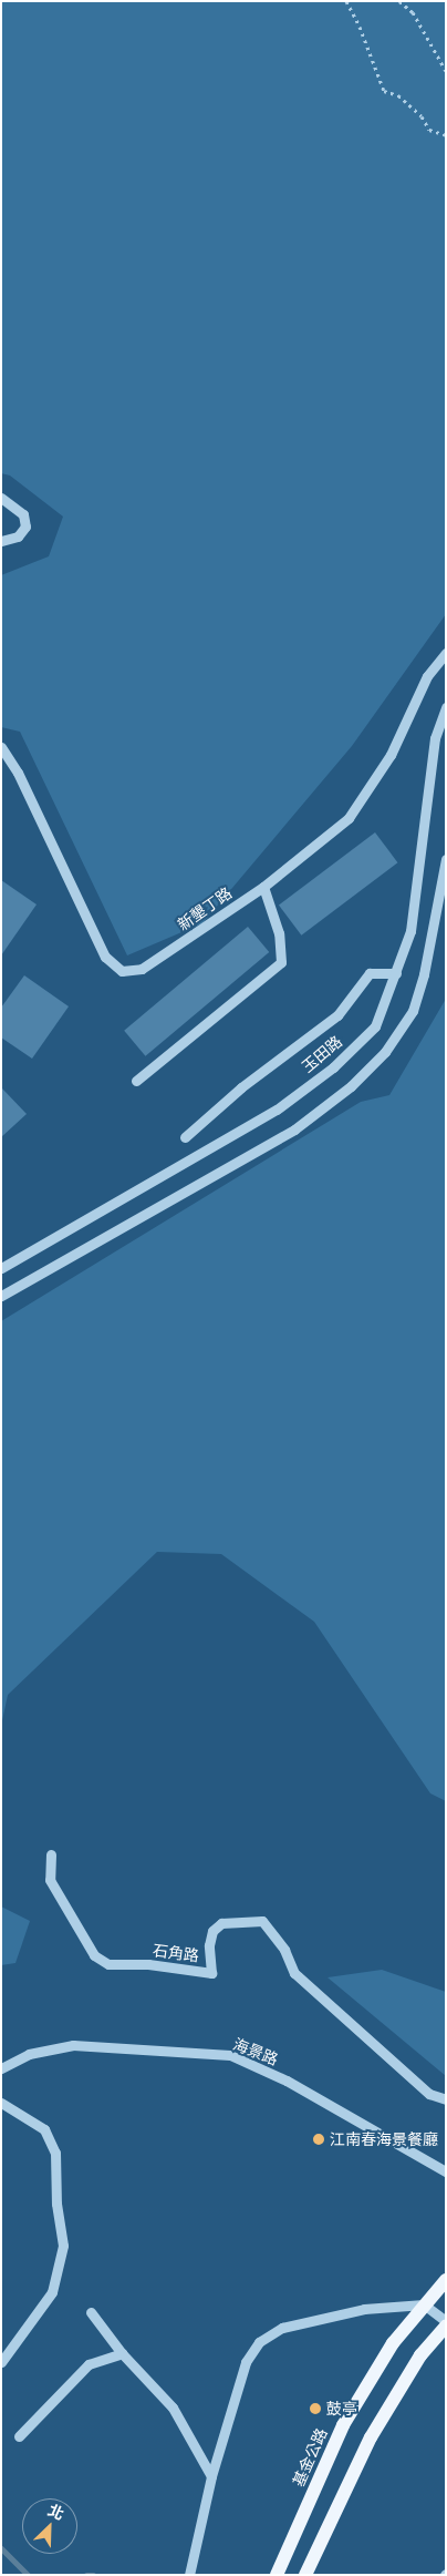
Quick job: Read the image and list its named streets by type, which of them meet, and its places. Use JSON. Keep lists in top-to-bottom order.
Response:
{
  "streets": {
    "main road": ["基金公路"],
    "street": [
      "新墾丁路",
      "玉田路",
      "石角路",
      "海景路"
    ]
  },
  "places": ["江南春海景餐廳", "鼓亭"],
  "north": "top right"
}
